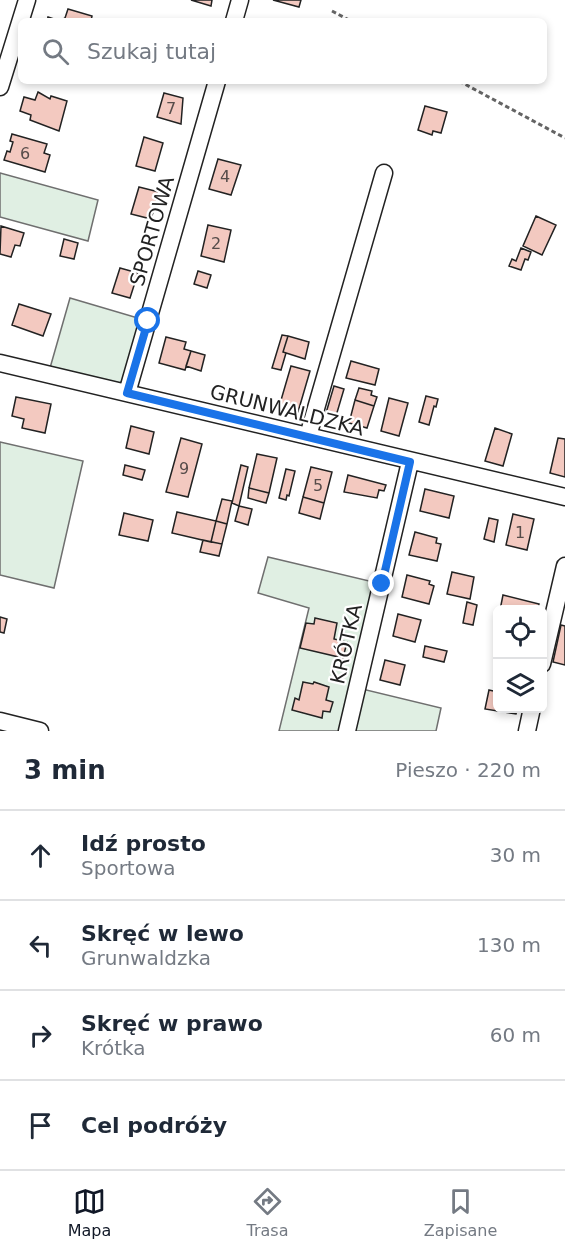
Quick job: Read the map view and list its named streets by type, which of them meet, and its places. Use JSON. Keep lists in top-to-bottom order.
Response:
{
  "streets": {
    "street": ["SPORTOWA", "GRUNWALDZKA", "KRÓTKA"]
  },
  "crossings": [
    ["SPORTOWA", "GRUNWALDZKA"],
    ["GRUNWALDZKA", "KRÓTKA"]
  ],
  "house_numbers": [
    "7",
    "6",
    "4",
    "2",
    "9",
    "5",
    "1"
  ],
  "page": {
    "search": "Szukaj tutaj",
    "heading": ["3 min", "Pieszo · 220 m"],
    "list": [
      ["Idź prosto", "Sportowa", "30 m"],
      ["Skręć w lewo", "Grunwaldzka", "130 m"],
      ["Skręć w prawo", "Krótka", "60 m"],
      "Cel podróży"
    ],
    "nav": ["Mapa", "Trasa", "Zapisane"]
  }
}
